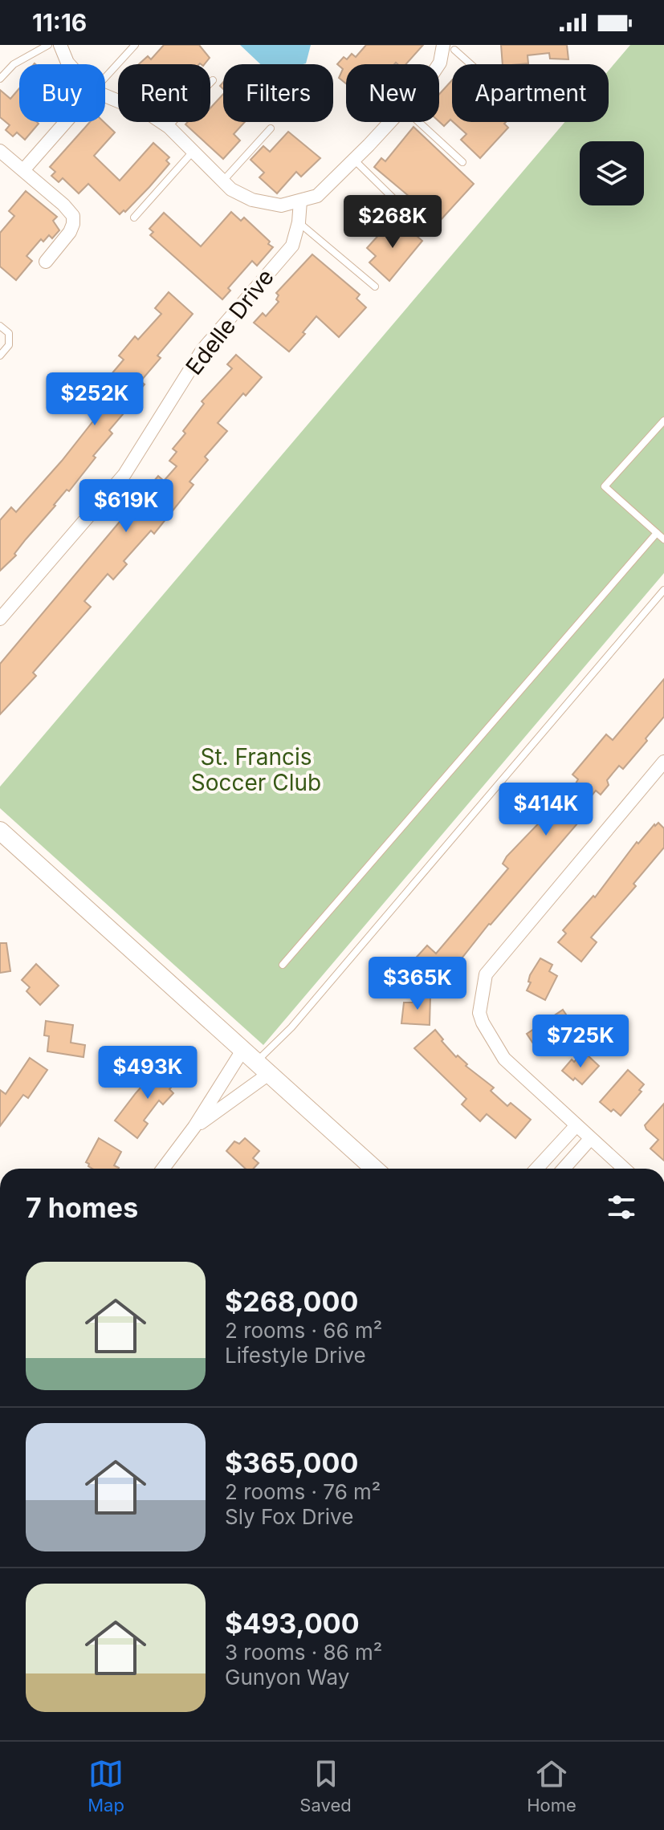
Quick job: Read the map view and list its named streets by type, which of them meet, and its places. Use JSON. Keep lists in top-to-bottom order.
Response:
{
  "streets": {
    "street": ["Edelle Drive"]
  },
  "parks": ["St. Francis Soccer Club"],
  "page": {
    "status": "11:16",
    "chip": [
      "Buy",
      "Rent",
      "Filters",
      "New",
      "Apartment"
    ],
    "price": [
      "$268K",
      "$252K",
      "$619K",
      "$414K",
      "$365K",
      "$725K",
      "$493K"
    ],
    "heading": "7 homes",
    "list": [
      {
        "name": "$268,000",
        "note": "2 rooms · 66 m² · Lifestyle Drive"
      },
      {
        "name": "$365,000",
        "note": "2 rooms · 76 m² · Sly Fox Drive"
      },
      {
        "name": "$493,000",
        "note": "3 rooms · 86 m² · Gunyon Way"
      }
    ],
    "tabs": ["Map", "Saved", "Home"]
  }
}
